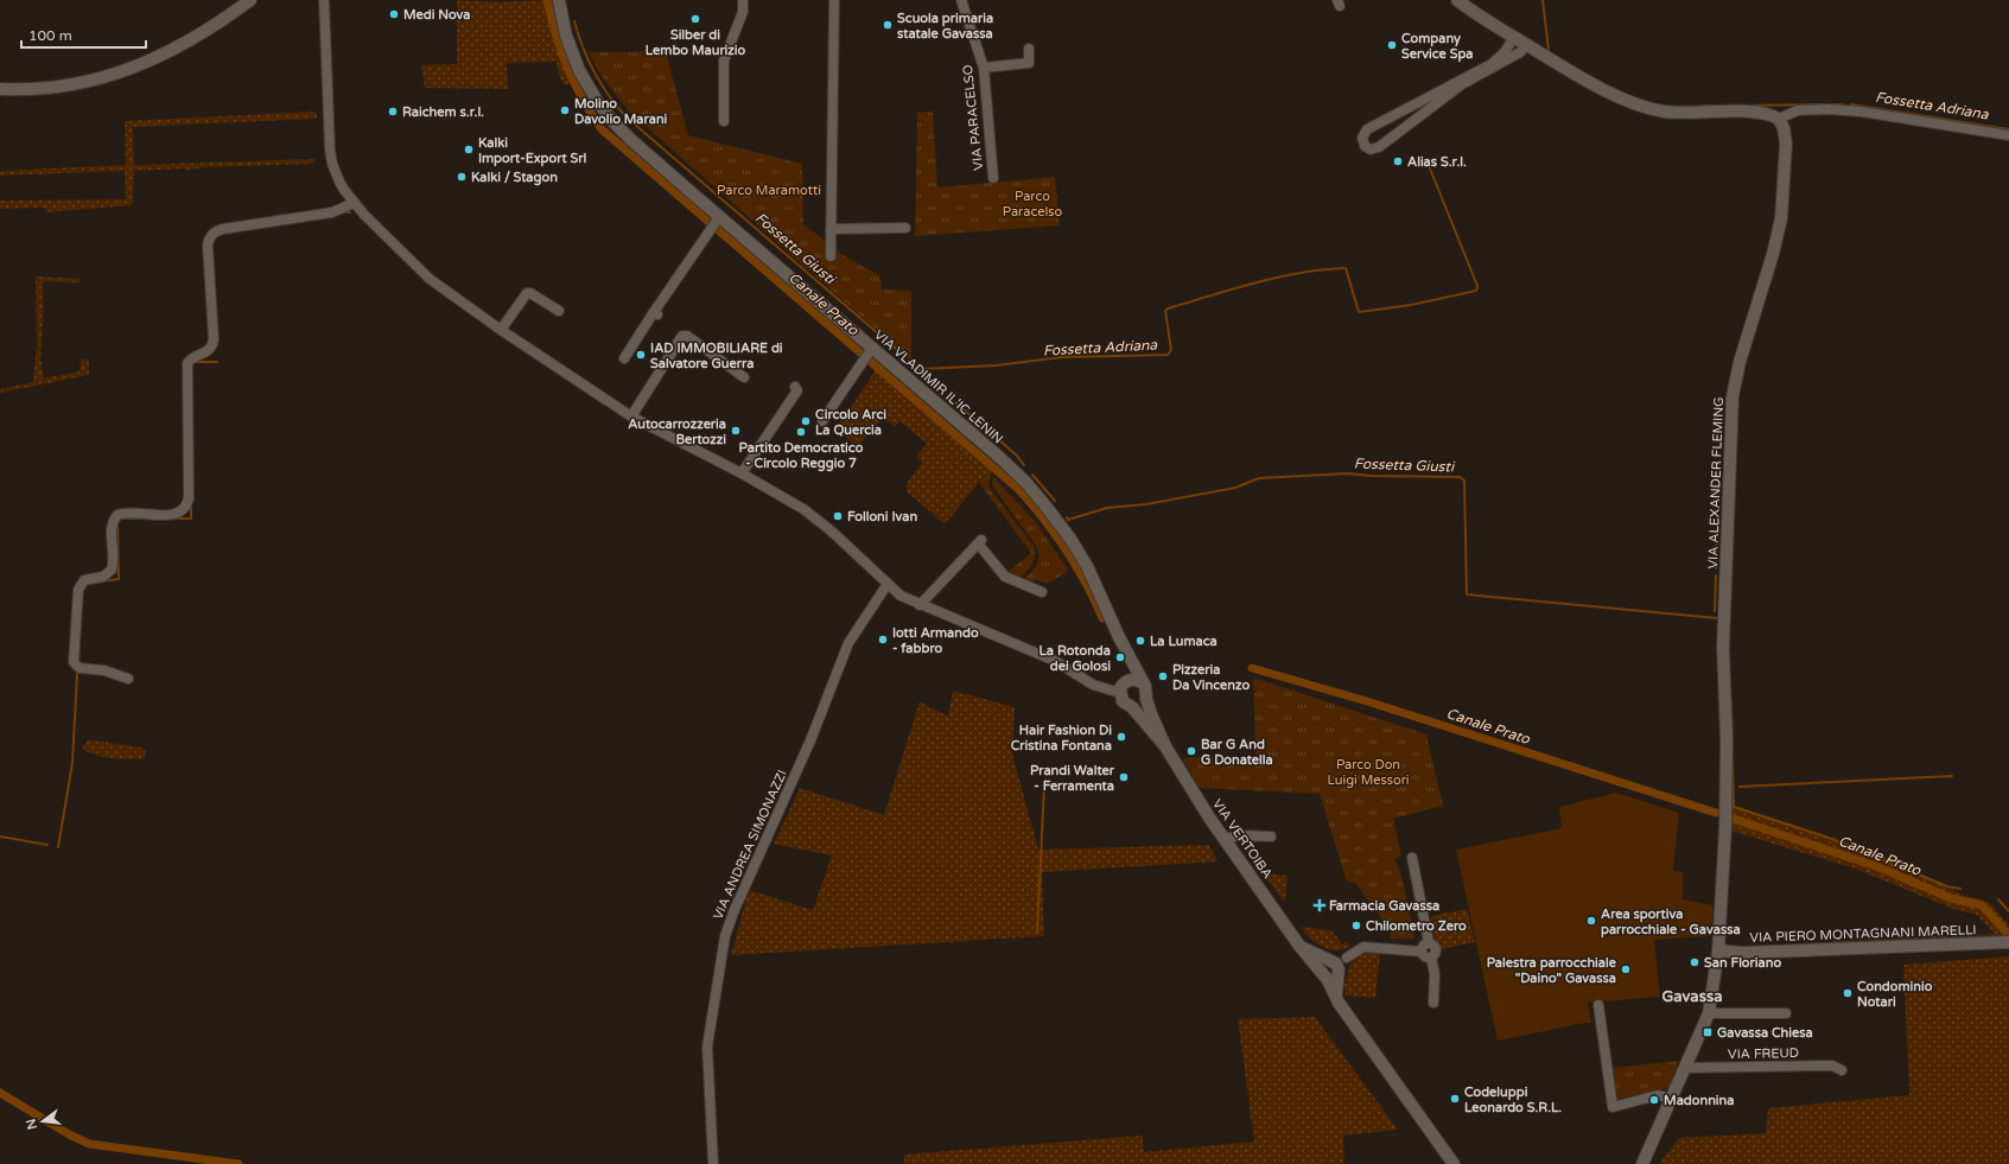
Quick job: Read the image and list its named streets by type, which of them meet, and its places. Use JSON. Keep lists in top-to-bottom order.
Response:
{
  "streets": {
    "street": [
      "VIA PARACELSO",
      "VIA VLADIMIR IL'IC LENIN",
      "VIA ALEXANDER FLEMING",
      "VIA VERTOIBA",
      "VIA ANDREA SIMONAZZI",
      "VIA PIERO MONTAGNANI MARELLI",
      "VIA FREUD"
    ]
  },
  "crossings": [
    ["VIA VLADIMIR IL'IC LENIN", "VIA VERTOIBA"],
    ["VIA ALEXANDER FLEMING", "VIA PIERO MONTAGNANI MARELLI"],
    ["VIA ALEXANDER FLEMING", "VIA FREUD"]
  ],
  "districts": ["Gavassa"],
  "water": ["Fossetta Adriana", "Fossetta Giusti", "Canale Prato"],
  "parks": ["Parco Maramotti", "Parco Paracelso", "Parco Don Luigi Messori"],
  "places": {
    "other": [
      "Medi Nova",
      "Silber di Lembo Maurizio",
      "Scuola primaria statale Gavassa",
      "Company Service Spa",
      "Molino Davolio Marani",
      "Raichem s.r.l.",
      "Kalki Import-Export Srl",
      "Alias S.r.l.",
      "Kalki / Stagon",
      "IAD IMMOBILIARE di Salvatore Guerra",
      "Circolo Arci La Quercia",
      "Autocarrozzeria Bertozzi",
      "Partito Democratico - Circolo Reggio 7",
      "Folloni Ivan",
      "Iotti Armando - fabbro",
      "La Lumaca",
      "La Rotonda dei Golosi",
      "Pizzeria Da Vincenzo",
      "Hair Fashion Di Cristina Fontana",
      "Bar G And G Donatella",
      "Prandi Walter - Ferramenta",
      "Area sportiva parrocchiale - Gavassa",
      "Chilometro Zero",
      "San Floriano",
      "Palestra parrocchiale \"Daino\" Gavassa",
      "Condominio Notari",
      "Codeluppi Leonardo S.R.L.",
      "Madonnina"
    ],
    "health": ["Farmacia Gavassa"],
    "transit": ["Gavassa Chiesa"]
  },
  "scale_bar": "100 m",
  "north": "left"
}
